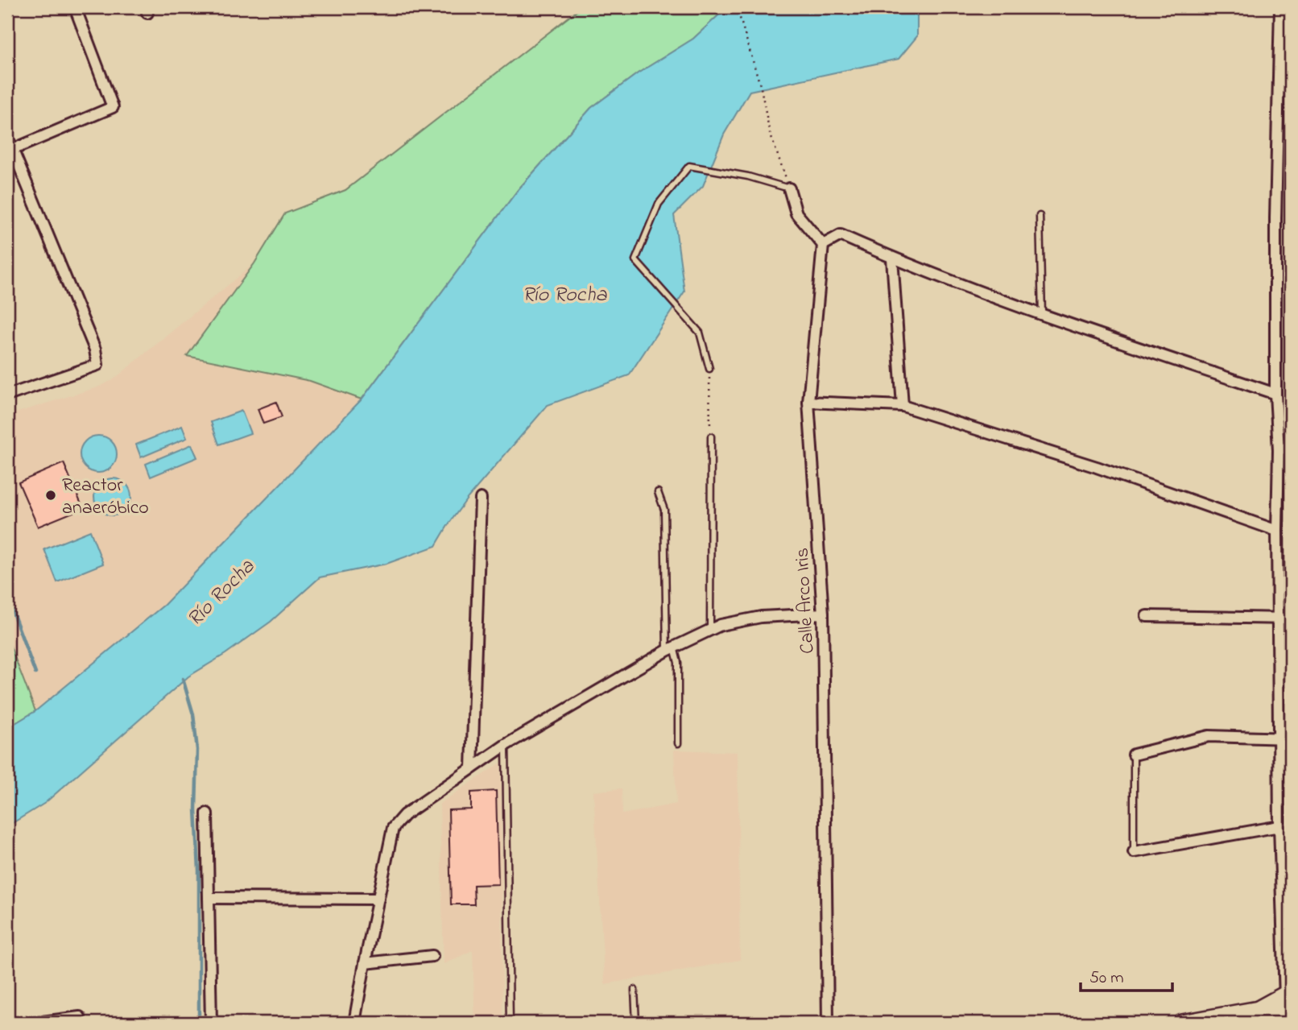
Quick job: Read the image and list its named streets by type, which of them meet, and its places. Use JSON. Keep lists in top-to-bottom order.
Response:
{
  "streets": {
    "street": ["Calle Arco Iris"]
  },
  "water": ["Río Rocha"],
  "places": ["Reactor anaeróbico"],
  "scale_bar": "50 m"
}
